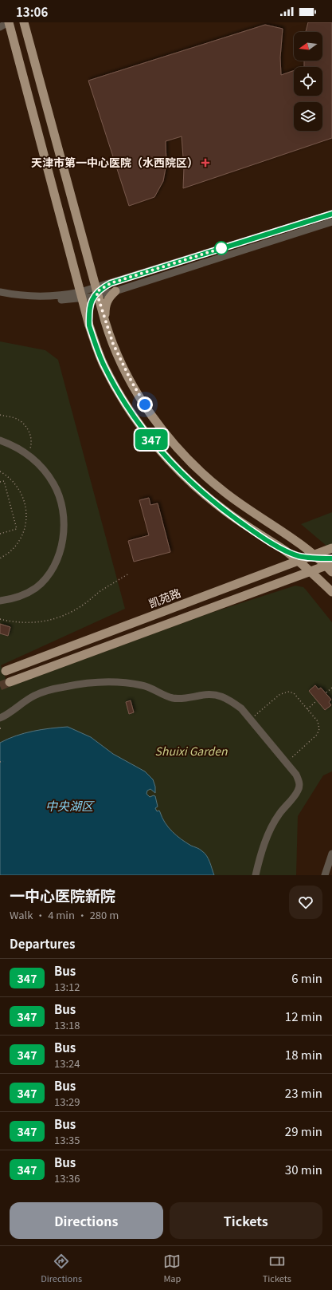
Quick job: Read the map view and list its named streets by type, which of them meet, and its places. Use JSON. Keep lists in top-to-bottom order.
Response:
{
  "streets": {
    "main road": ["凯苑路"]
  },
  "water": ["中央湖区"],
  "parks": ["Shuixi Garden"],
  "places": {
    "health": ["天津市第一中心医院（水西院区）"]
  },
  "lines": ["bus line 347"],
  "north": "left",
  "page": {
    "status": "13:06",
    "on_map": "347",
    "heading": [
      ["一中心医院新院", "Walk · 4 min · 280 m"],
      "Departures"
    ],
    "list": [
      {
        "mark": "347",
        "name": "Bus",
        "note": "13:12",
        "value": "6 min"
      },
      {
        "mark": "347",
        "name": "Bus",
        "note": "13:18",
        "value": "12 min"
      },
      {
        "mark": "347",
        "name": "Bus",
        "note": "13:24",
        "value": "18 min"
      },
      {
        "mark": "347",
        "name": "Bus",
        "note": "13:29",
        "value": "23 min"
      },
      {
        "mark": "347",
        "name": "Bus",
        "note": "13:35",
        "value": "29 min"
      },
      {
        "mark": "347",
        "name": "Bus",
        "note": "13:36",
        "value": "30 min"
      }
    ],
    "buttons": ["Directions", "Tickets"],
    "tabs": ["Directions", "Map", "Tickets"]
  }
}
